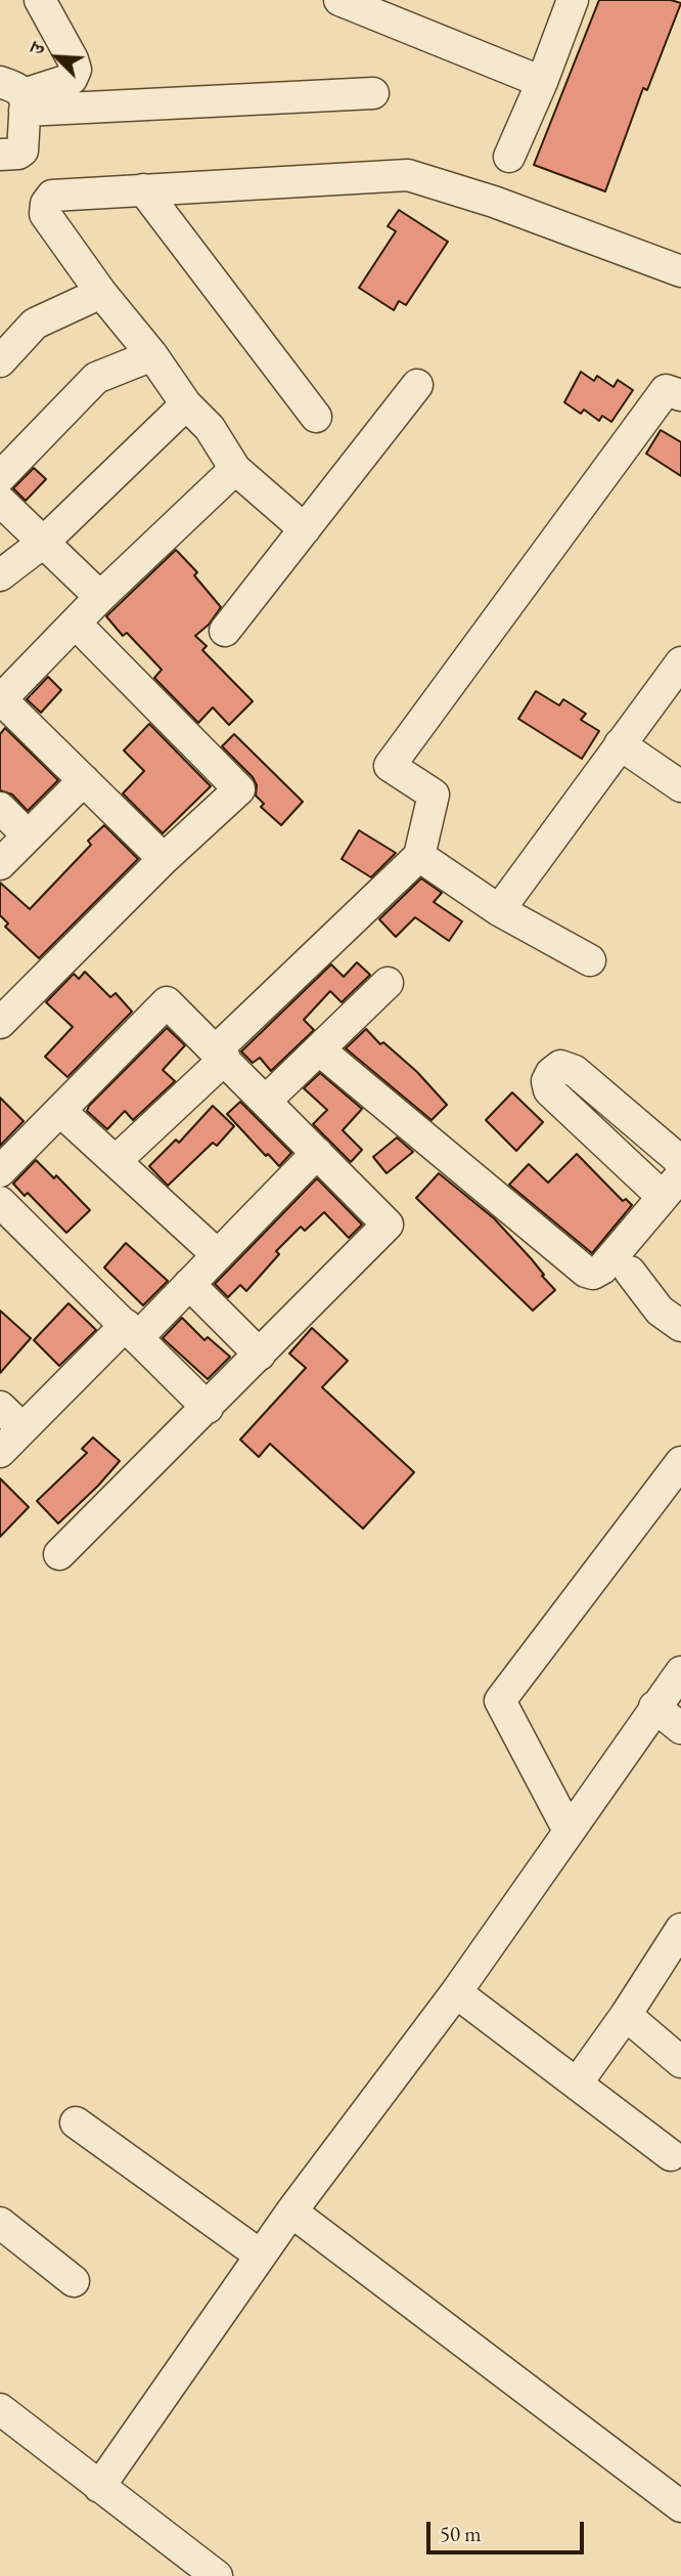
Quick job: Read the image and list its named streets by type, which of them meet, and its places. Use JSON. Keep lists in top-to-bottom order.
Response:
{
  "scale_bar": "50 m",
  "north": "top left"
}
